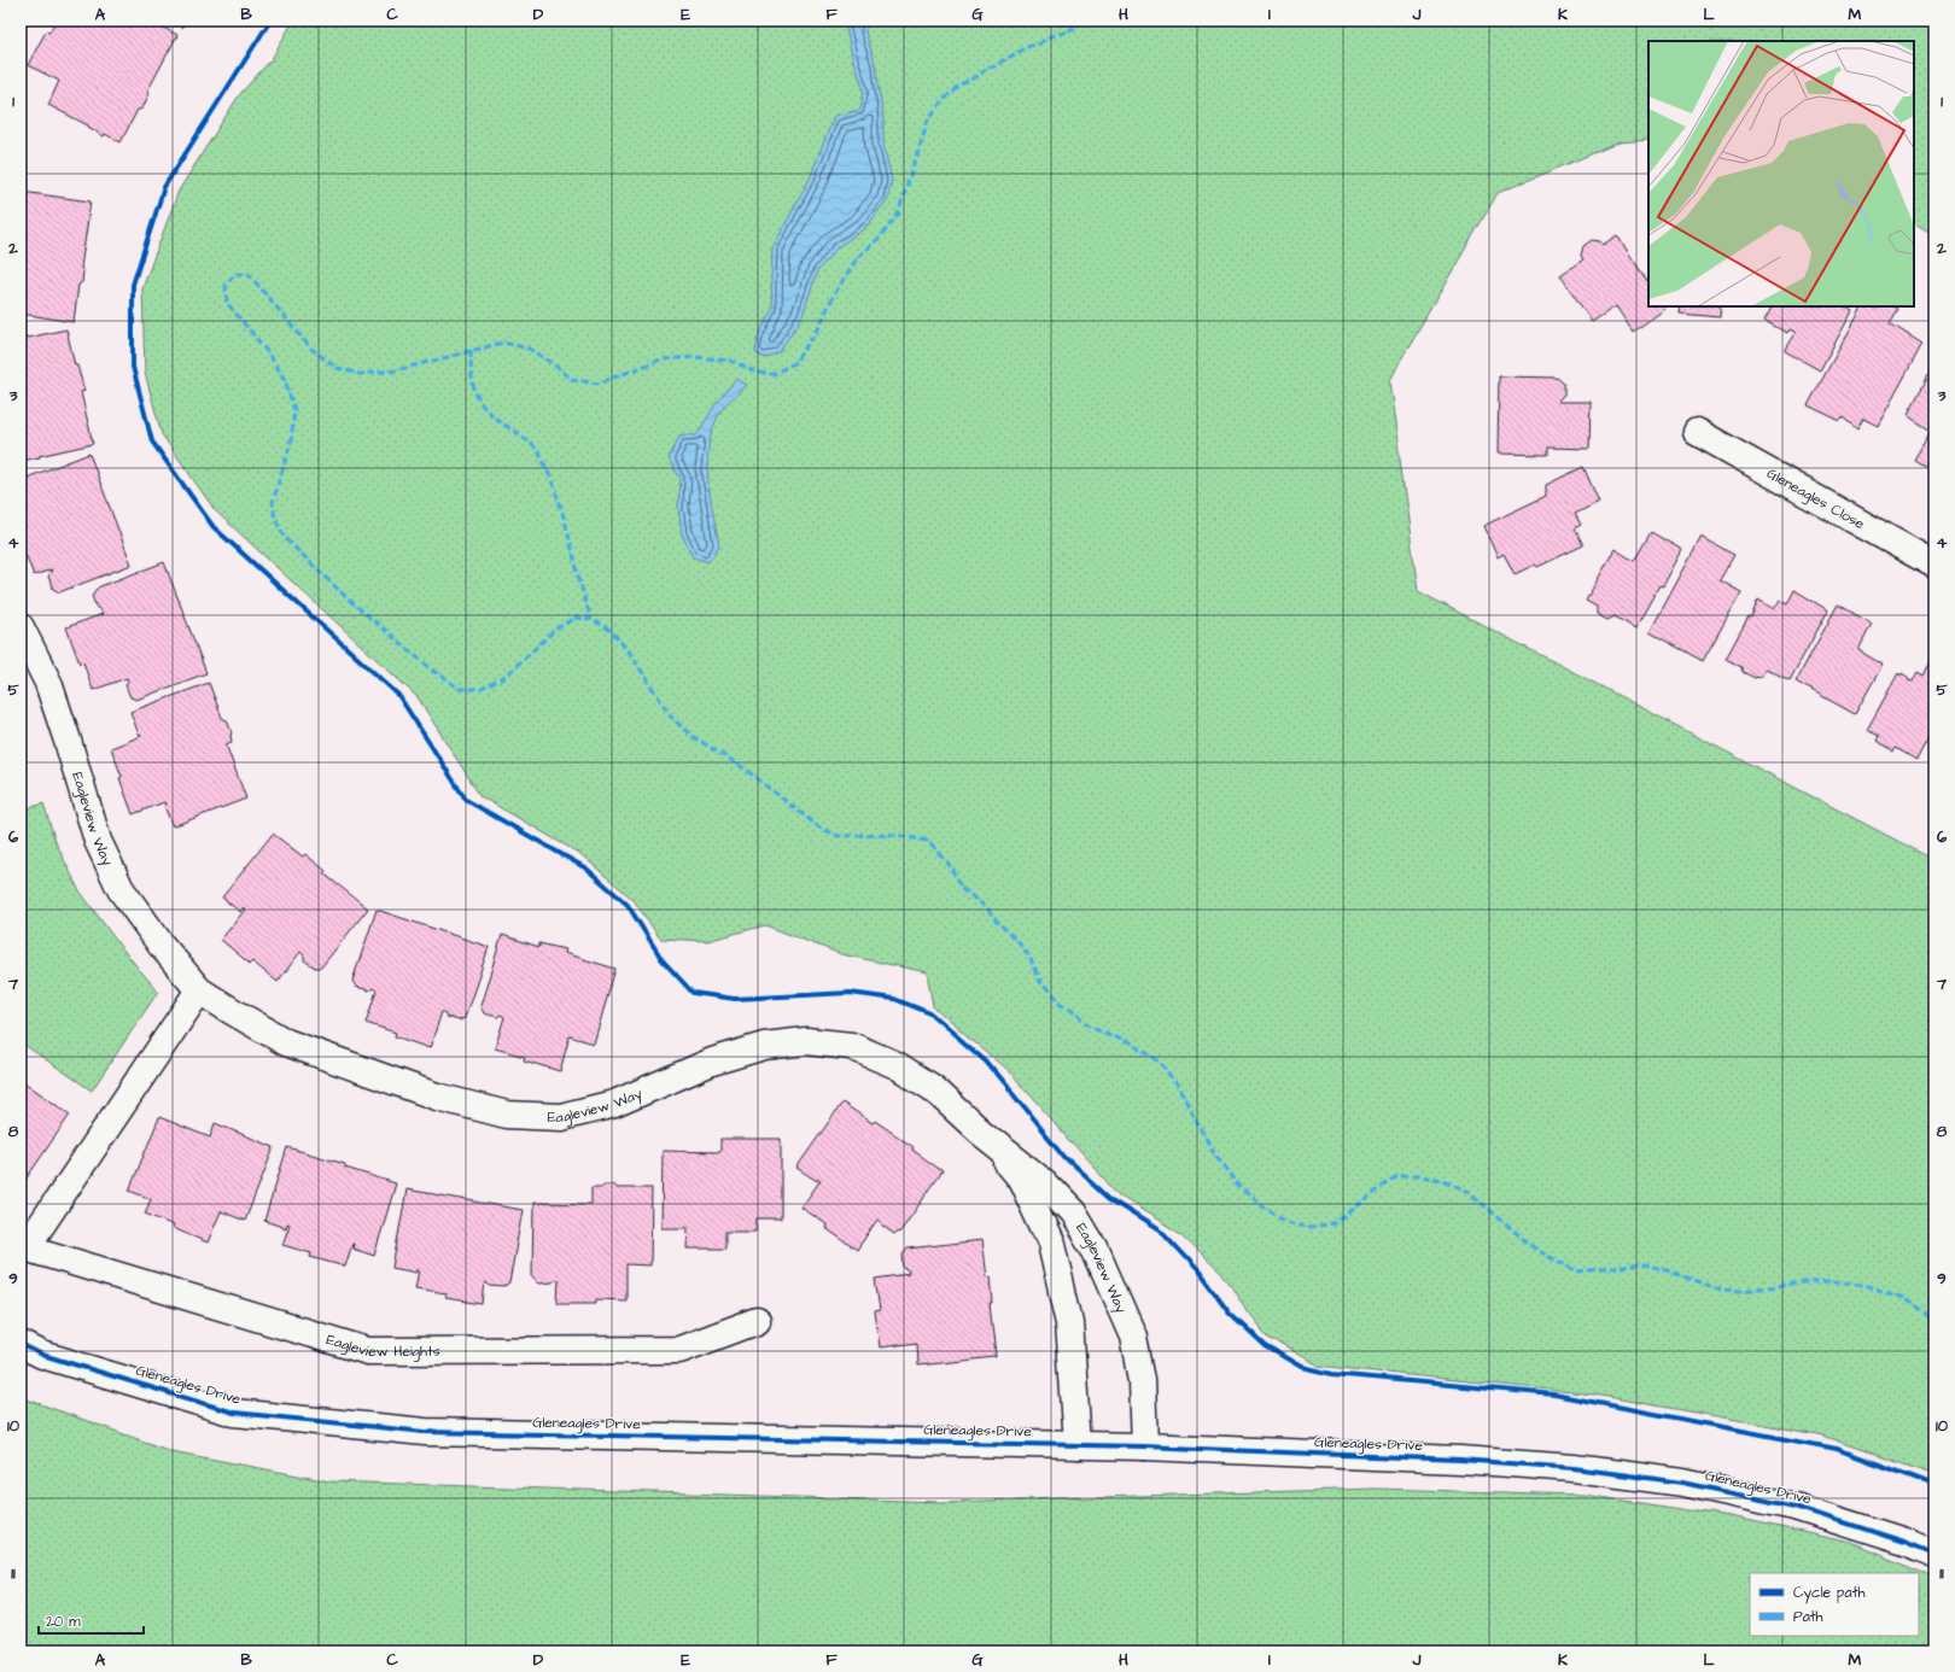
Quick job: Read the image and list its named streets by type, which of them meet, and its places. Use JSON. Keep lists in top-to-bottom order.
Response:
{
  "streets": {
    "street": [
      "Gleneagles Close",
      "Eagleview Way",
      "Eagleview Heights",
      "Gleneagles Drive"
    ]
  },
  "crossings": [
    ["Eagleview Way", "Gleneagles Drive"]
  ],
  "legend": ["Cycle path", "Path"],
  "scale_bar": "20 m",
  "grid": {
    "columns": [
      "A",
      "B",
      "C",
      "D",
      "E",
      "F",
      "G",
      "H",
      "I",
      "J",
      "K",
      "L",
      "M"
    ],
    "rows": [
      "1",
      "2",
      "3",
      "4",
      "5",
      "6",
      "7",
      "8",
      "9",
      "10",
      "11"
    ]
  }
}
